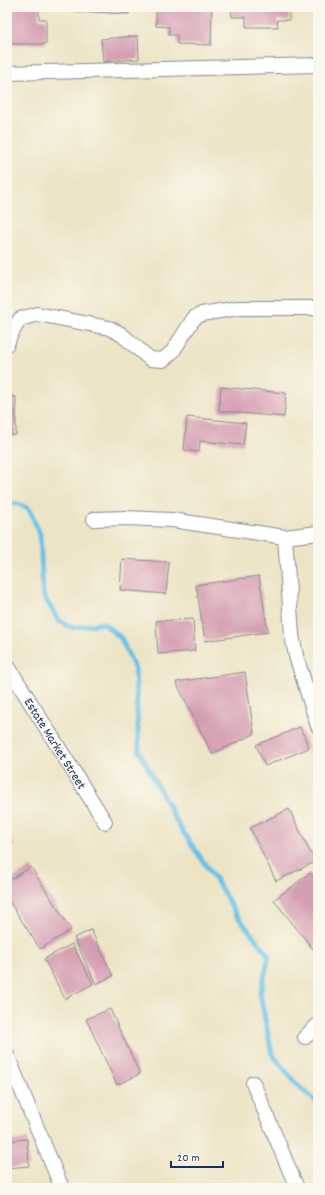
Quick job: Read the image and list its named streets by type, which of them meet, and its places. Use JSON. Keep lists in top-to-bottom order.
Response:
{
  "streets": {
    "street": ["Estate Market Street"]
  },
  "scale_bar": "20 m"
}
